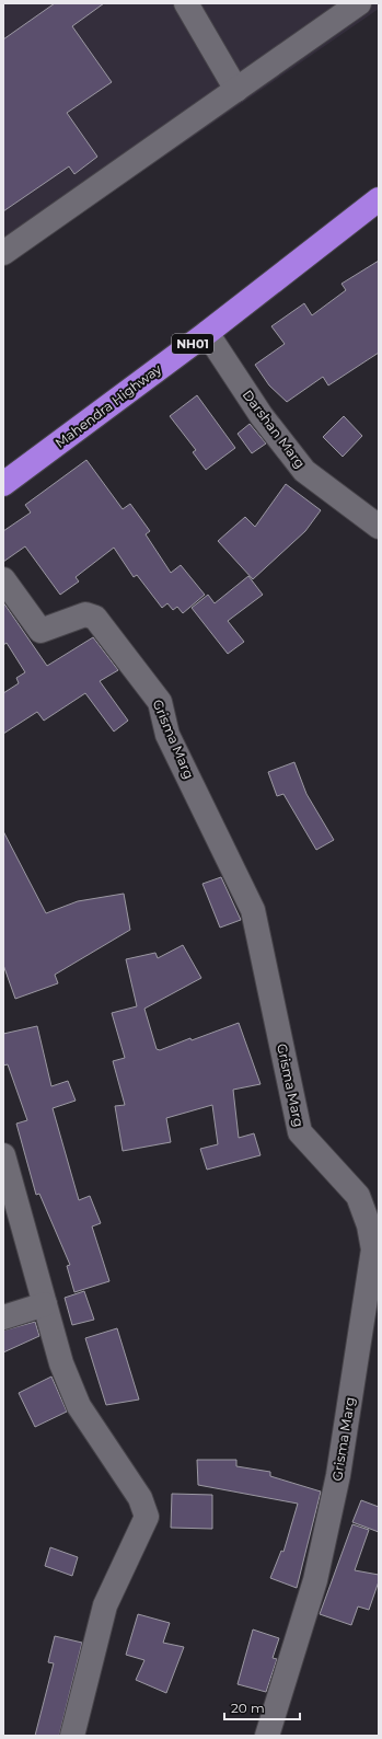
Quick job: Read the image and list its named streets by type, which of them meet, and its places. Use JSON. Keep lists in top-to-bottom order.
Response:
{
  "streets": {
    "highway": ["NH01", "Mahendra Highway"],
    "street": ["Darshan Marg", "Grisma Marg"]
  },
  "crossings": [
    ["Mahendra Highway", "Darshan Marg"]
  ],
  "scale_bar": "20 m"
}
